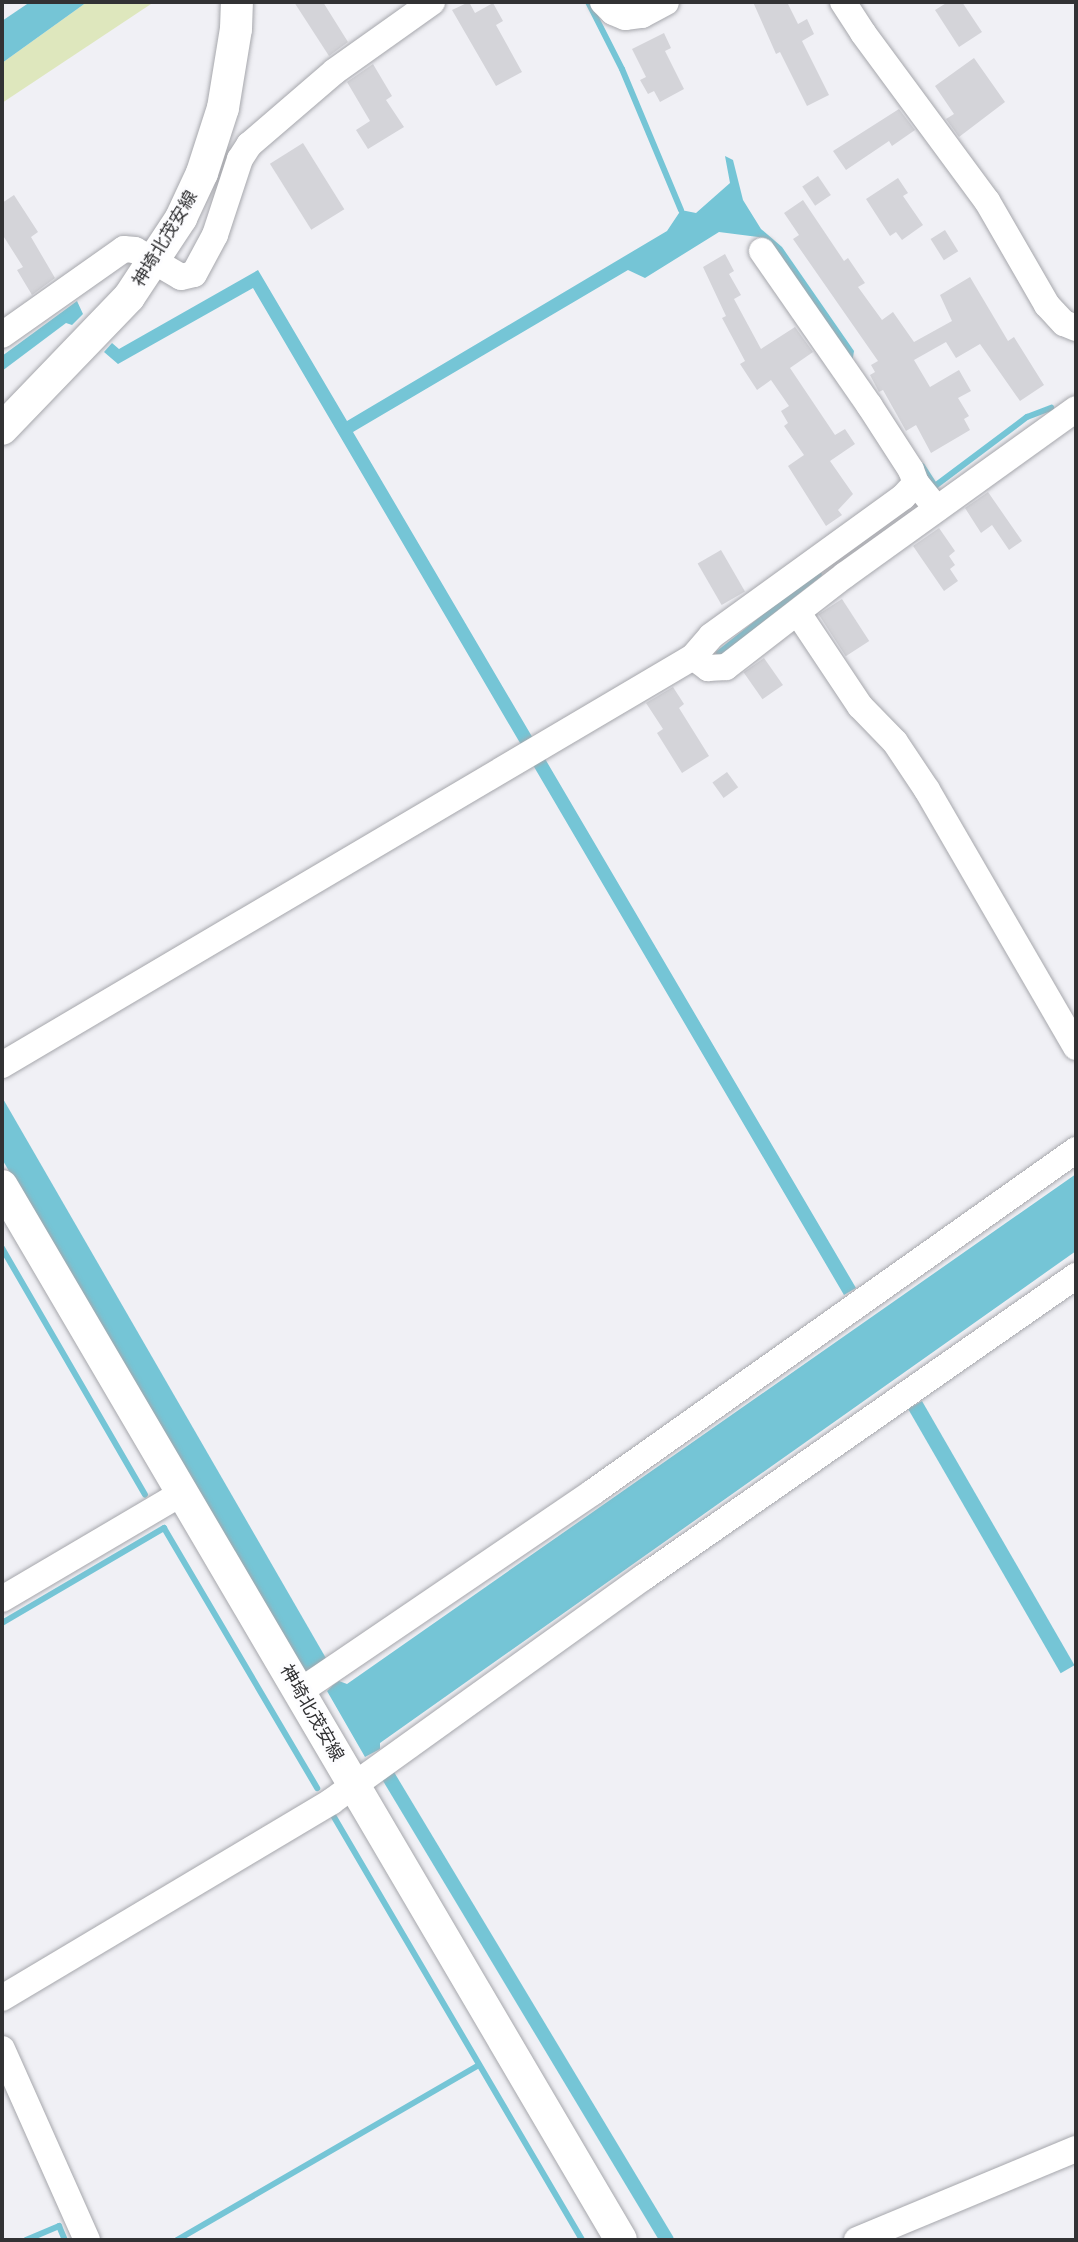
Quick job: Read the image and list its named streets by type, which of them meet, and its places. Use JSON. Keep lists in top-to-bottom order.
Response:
{
  "streets": {
    "main road": ["神埼北茂安線"]
  }
}
